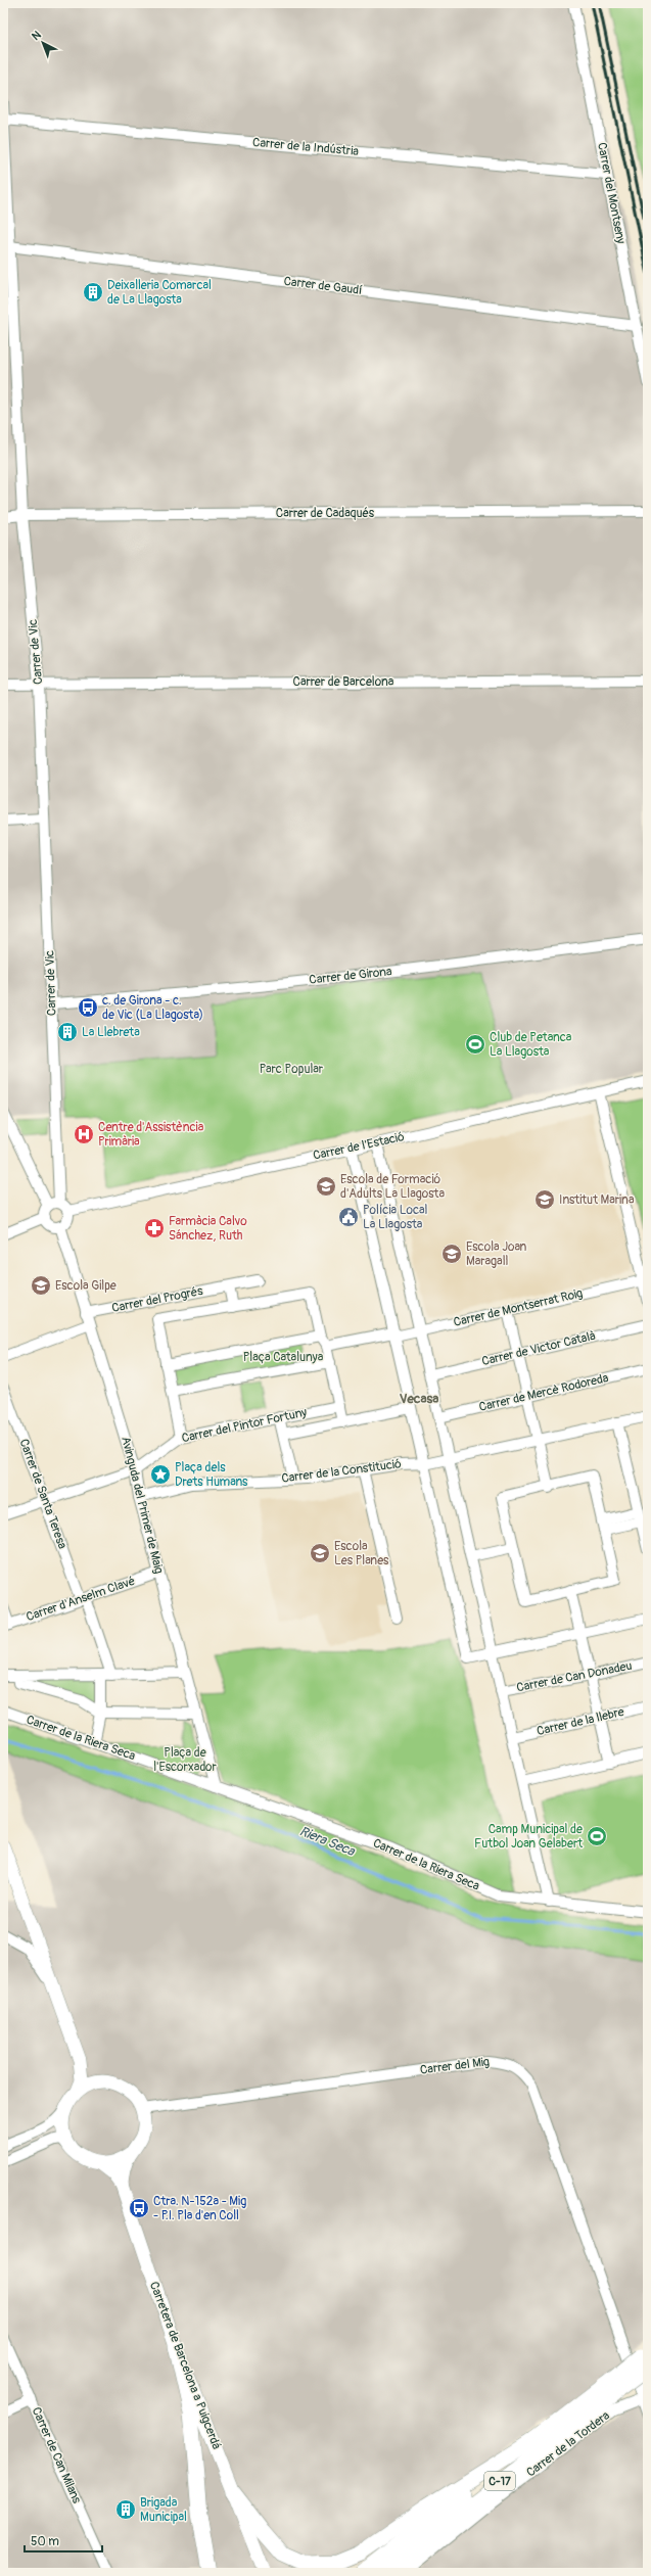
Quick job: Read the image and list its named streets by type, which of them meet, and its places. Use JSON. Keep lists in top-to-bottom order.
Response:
{
  "streets": {
    "highway": ["C-17"],
    "main road": ["Carretera de Barcelona a Puigcerdá"],
    "street": [
      "Carrer de la Indústria",
      "Carrer del Montseny",
      "Carrer de Gaudí",
      "Carrer de Cadaqués",
      "Carrer de Vic",
      "Carrer de Barcelona",
      "Carrer de Girona",
      "Carrer de l'Estació",
      "Carrer del Progrés",
      "Carrer de Montserrat Roig",
      "Carrer de Victor Català",
      "Carrer de Mercè Rodoreda",
      "Carrer del Pintor Fortuny",
      "Carrer de la Constitució",
      "Carrer de Santa Teresa",
      "Avinguda del Primer de Maig",
      "Carrer d'Anselm Clavé",
      "Carrer de Can Donadeu",
      "Carrer de la llebre",
      "Carrer de la Riera Seca",
      "Carrer del Mig",
      "Carrer de la Tordera",
      "Carrer de Can Milans"
    ]
  },
  "crossings": [
    ["Carrer de la Indústria", "Carrer del Montseny"],
    ["Carrer de la Indústria", "Carrer de Vic"],
    ["Carrer del Montseny", "Carrer de Gaudí"],
    ["Carrer de Gaudí", "Carrer de Vic"],
    ["Carrer de Cadaqués", "Carrer de Vic"],
    ["Carrer de Vic", "Carrer de Barcelona"],
    ["Carrer de Vic", "Carrer de Girona"],
    ["Carrer de Vic", "Carrer de l'Estació"],
    ["Carrer de Vic", "Avinguda del Primer de Maig"],
    ["Carrer de l'Estació", "Avinguda del Primer de Maig"],
    ["Carrer del Progrés", "Avinguda del Primer de Maig"],
    ["Carrer del Pintor Fortuny", "Carrer de Santa Teresa"],
    ["Carrer del Pintor Fortuny", "Avinguda del Primer de Maig"],
    ["Carrer de la Constitució", "Avinguda del Primer de Maig"],
    ["Carrer de Santa Teresa", "Carrer d'Anselm Clavé"],
    ["Avinguda del Primer de Maig", "Carrer d'Anselm Clavé"],
    ["Avinguda del Primer de Maig", "Carrer de la Riera Seca"],
    ["Carrer del Mig", "Carretera de Barcelona a Puigcerdá"],
    ["Carrer del Mig", "Carrer de la Tordera"]
  ],
  "districts": ["Vecasa"],
  "water": ["Riera Seca"],
  "parks": ["Parc Popular", "Plaça Catalunya", "Plaça de l'Escorxador"],
  "places": {
    "building": ["Deixalleria Comarcal de La Llagosta", "La Llebreta", "Brigada Municipal"],
    "bus stop": ["c. de Girona - c. de Vic (La Llagosta)", "Ctra. N-152a - Mig - P.I. Pla d'en Coll"],
    "sports": ["Club de Petanca La Llagosta", "Camp Municipal de Futbol Joan Gelabert"],
    "hospital": ["Centre d'Assistència Primària"],
    "school or university": [
      "Escola de Formació d'Adults La Llagosta",
      "Institut Marina",
      "Escola Joan Maragall",
      "Escola Gilpe",
      "Escola Les Planes"
    ],
    "public building": ["Polícia Local La Llagosta"],
    "pharmacy": ["Farmàcia Calvo Sánchez, Ruth"],
    "place": ["Plaça dels Drets Humans"]
  },
  "scale_bar": "50 m",
  "north": "top left"
}
